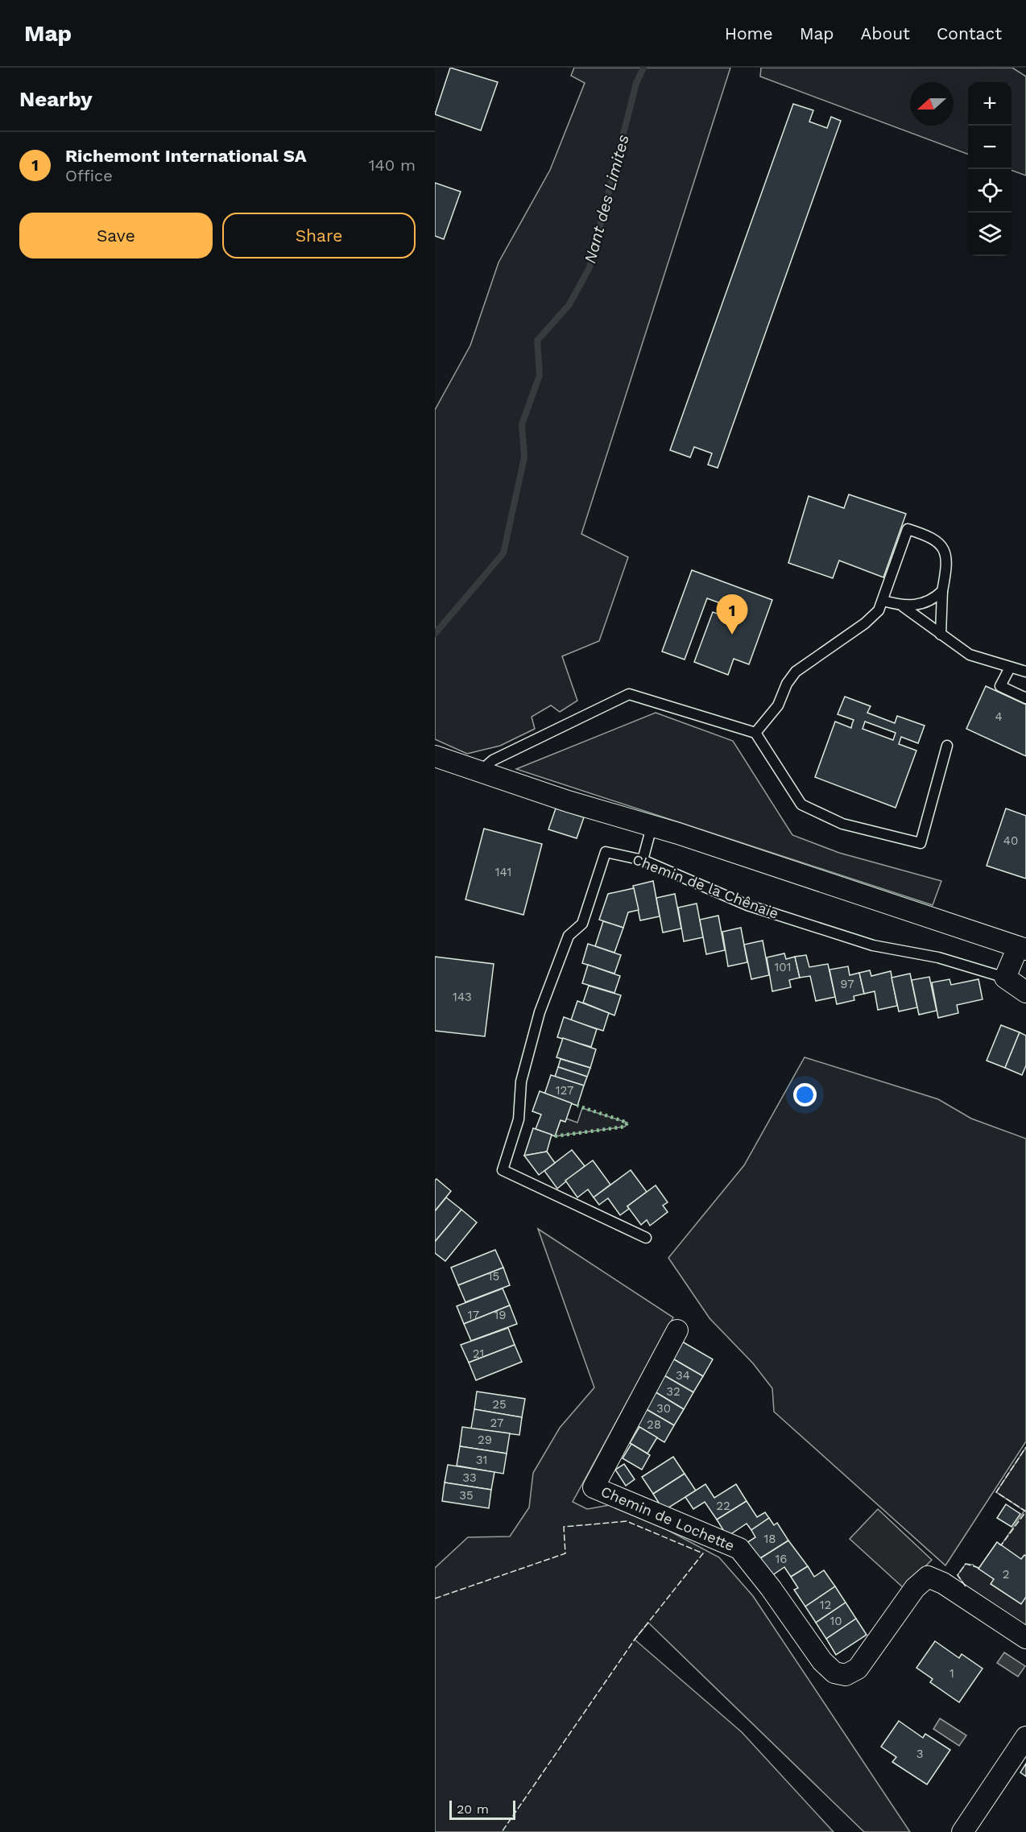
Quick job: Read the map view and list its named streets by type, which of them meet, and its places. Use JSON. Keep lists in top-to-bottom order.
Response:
{
  "streets": {
    "street": ["Chemin de la Chênaie", "Chemin de Lochette"]
  },
  "water": ["Nant des Limites"],
  "house_numbers": [
    "4",
    "40",
    "141",
    "101",
    "97",
    "143",
    "127",
    "15",
    "17",
    "19",
    "21",
    "34",
    "32",
    "25",
    "30",
    "27",
    "28",
    "29",
    "31",
    "33",
    "35",
    "22",
    "18",
    "16",
    "2",
    "12",
    "10",
    "1",
    "3"
  ],
  "scale_bar": "20 m",
  "north": "left",
  "page": {
    "header": "Map",
    "nav": [
      "Home",
      "Map",
      "About",
      "Contact"
    ],
    "heading": "Nearby",
    "map_buttons": ["+", "−"],
    "list": [
      {
        "mark": "1",
        "name": "Richemont International SA",
        "note": "Office",
        "value": "140 m"
      }
    ],
    "buttons": ["Save", "Share"],
    "pins": "1",
    "scale": "20 m"
  }
}
